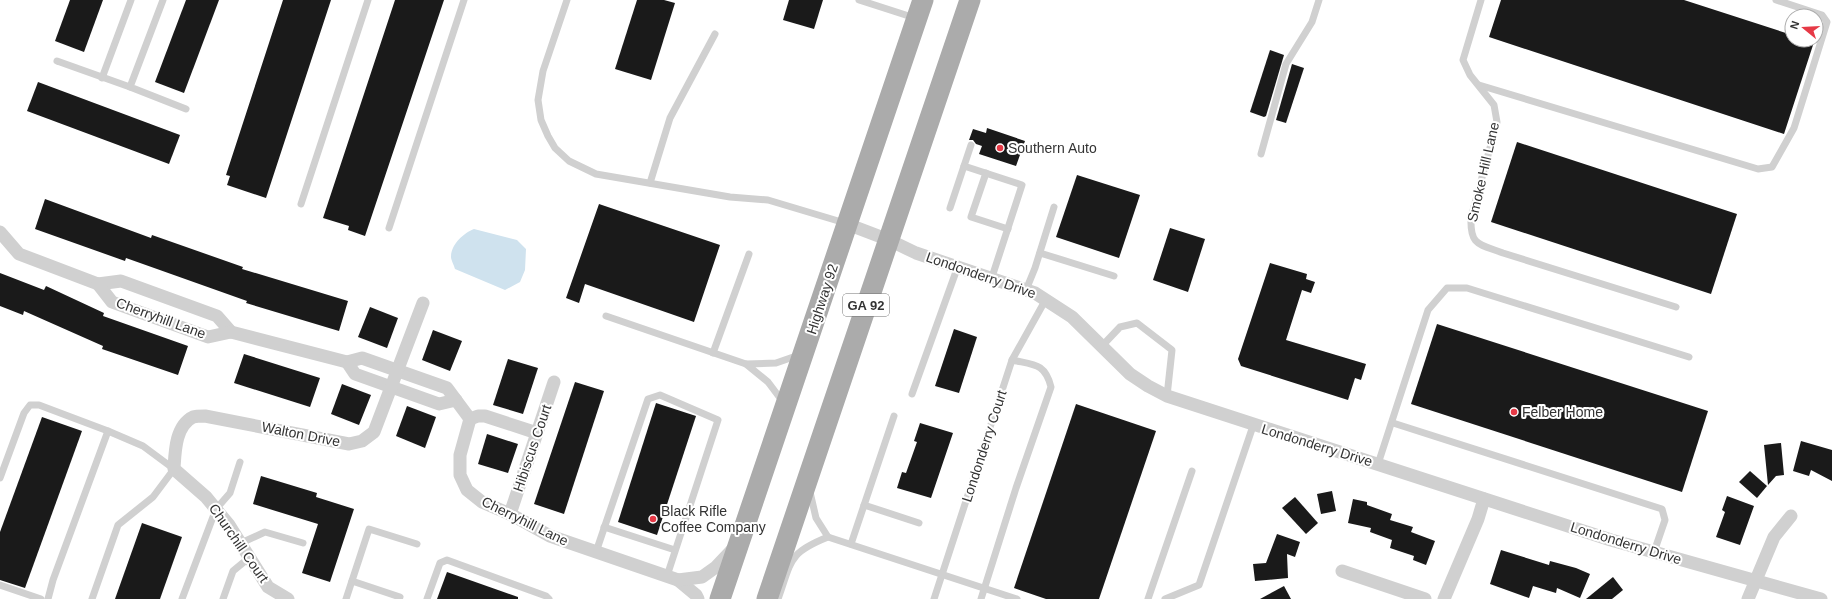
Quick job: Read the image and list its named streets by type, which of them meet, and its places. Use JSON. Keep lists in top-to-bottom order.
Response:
{
  "streets": {
    "main road": ["Highway 92", "GA 92"],
    "street": [
      "Londonderry Drive",
      "Cherryhill Lane",
      "Walton Drive",
      "Hibiscus Court",
      "Churchill Court"
    ],
    "lane": ["Smoke Hill Lane", "Londonderry Court"]
  },
  "crossings": [
    ["Londonderry Drive", "Highway 92"],
    ["Londonderry Drive", "GA 92"],
    ["Londonderry Drive", "Londonderry Court"],
    ["Cherryhill Lane", "Walton Drive"],
    ["Cherryhill Lane", "Hibiscus Court"],
    ["Walton Drive", "Churchill Court"]
  ],
  "places": ["Southern Auto", "Felber Home", "Black Rifle Coffee Company"],
  "north": "left"
}
